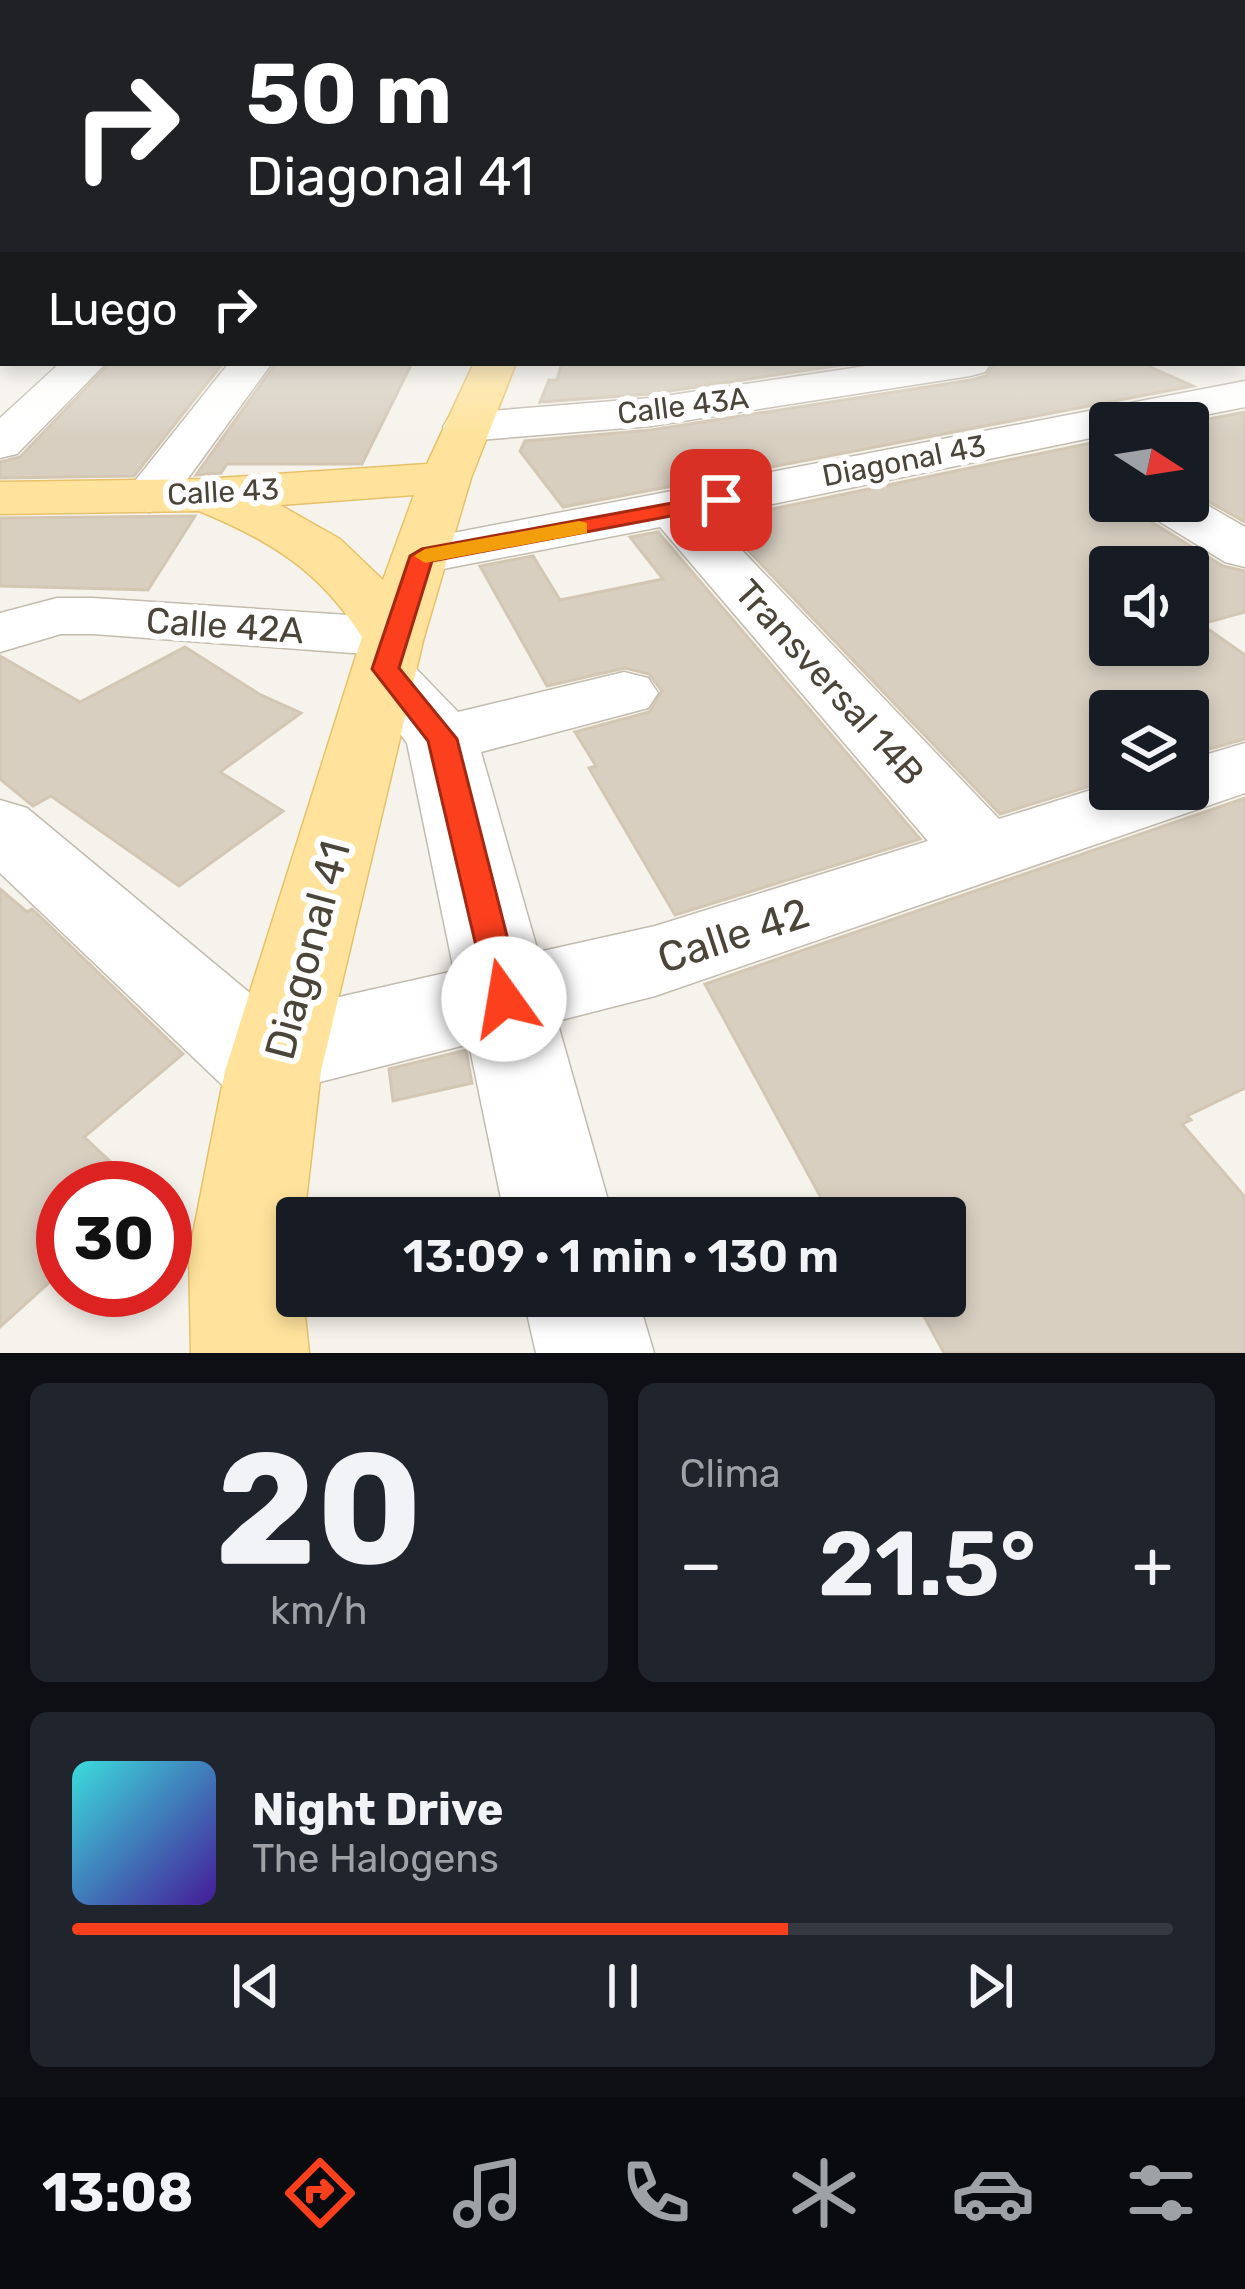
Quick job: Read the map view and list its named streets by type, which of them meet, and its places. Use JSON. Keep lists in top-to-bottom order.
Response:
{
  "streets": {
    "main road": ["Calle 43", "Diagonal 41"],
    "street": [
      "Calle 43A",
      "Diagonal 43",
      "Calle 42A",
      "Transversal 14B",
      "Calle 42"
    ]
  },
  "crossings": [
    ["Calle 43A", "Diagonal 41"],
    ["Diagonal 43", "Transversal 14B"],
    ["Diagonal 43", "Diagonal 41"],
    ["Calle 43", "Diagonal 41"],
    ["Calle 42A", "Diagonal 41"],
    ["Transversal 14B", "Calle 42"],
    ["Calle 42", "Diagonal 41"]
  ],
  "north": "right",
  "page": {
    "turn": ["50 m", "Diagonal 41"],
    "then": "Luego",
    "limit": "30",
    "trip": "13:09 · 1 min · 130 m",
    "tile": [
      ["20", "km/h"],
      "Clima"
    ],
    "heat": ["−", "21.5°", "+"],
    "song": ["Night Drive", "The Halogens"],
    "tabs": "13:08"
  }
}
